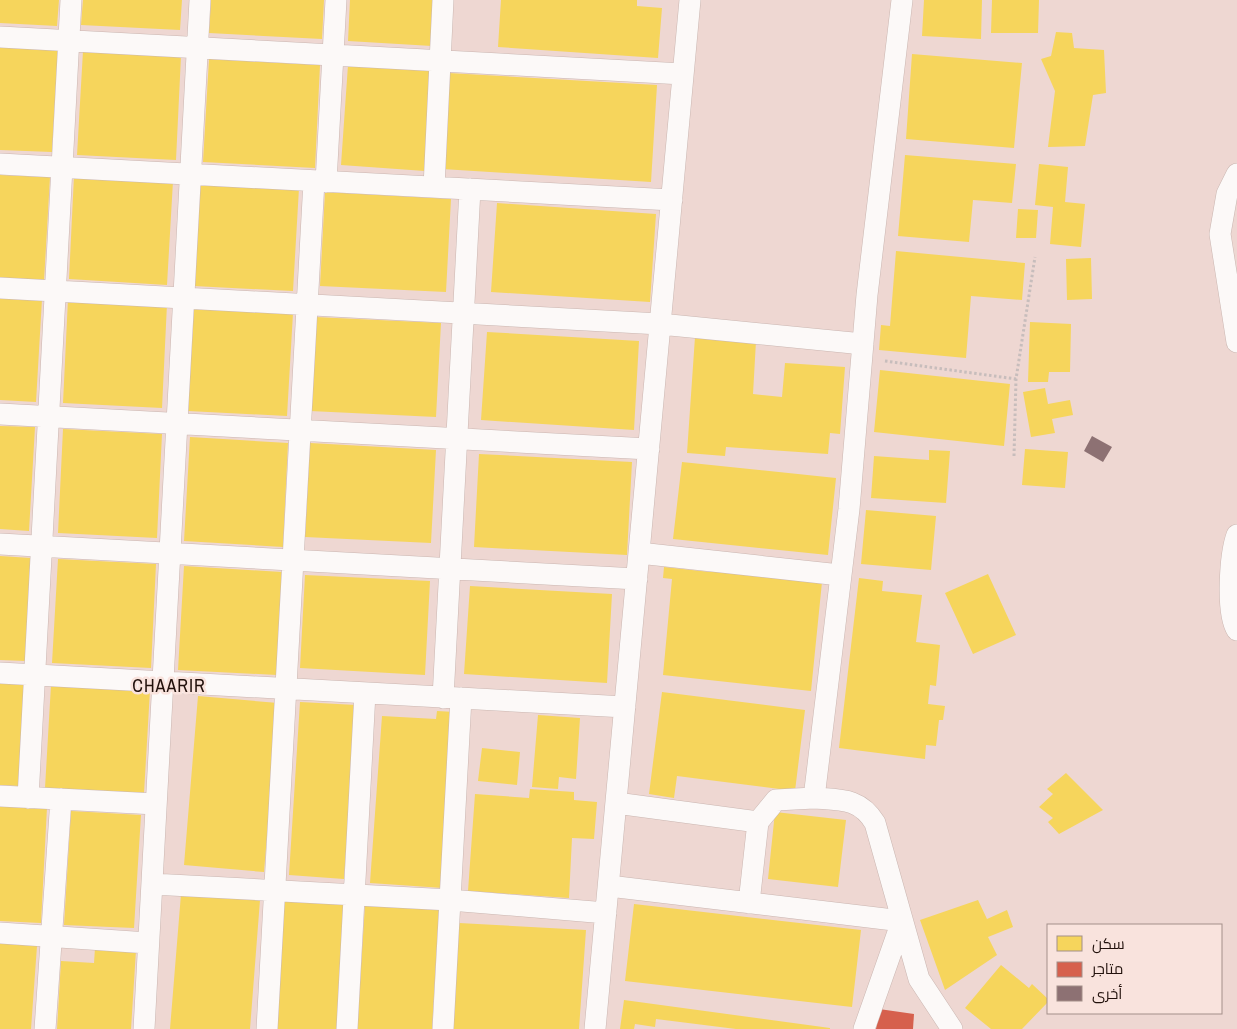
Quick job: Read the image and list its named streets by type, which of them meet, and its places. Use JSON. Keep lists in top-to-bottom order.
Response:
{
  "districts": ["CHAARIR"],
  "legend": ["سكن", "متاجر", "أخرى"]
}
